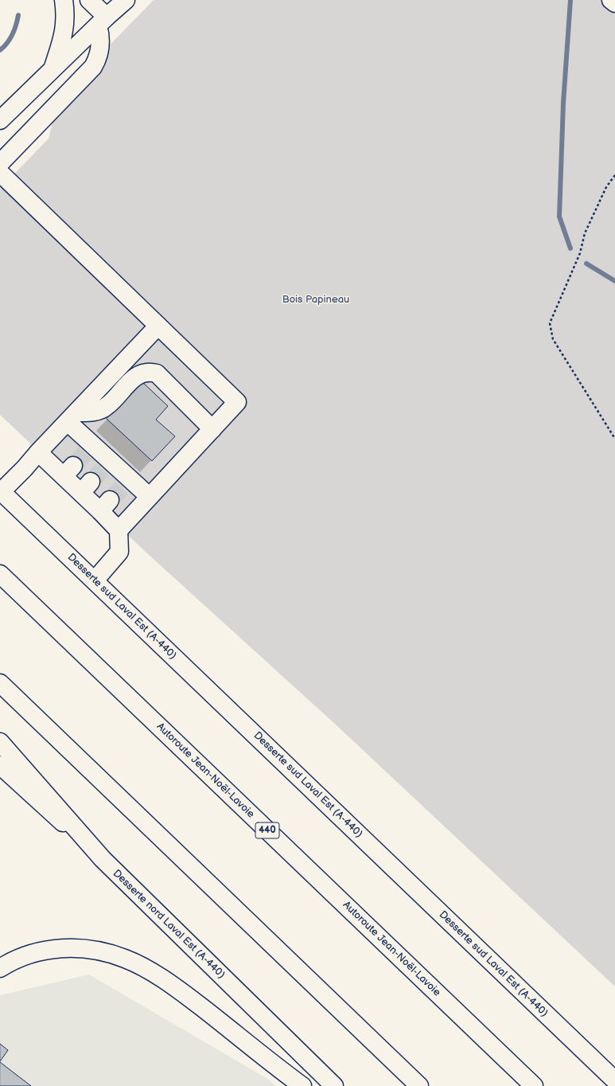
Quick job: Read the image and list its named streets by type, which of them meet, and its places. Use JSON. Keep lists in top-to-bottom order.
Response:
{
  "streets": {
    "main road": [
      "Desserte sud Laval Est (A-440)",
      "Autoroute Jean-Noël-Lavoie",
      "440",
      "Desserte nord Laval Est (A-440)"
    ]
  },
  "parks": ["Bois Papineau"]
}
